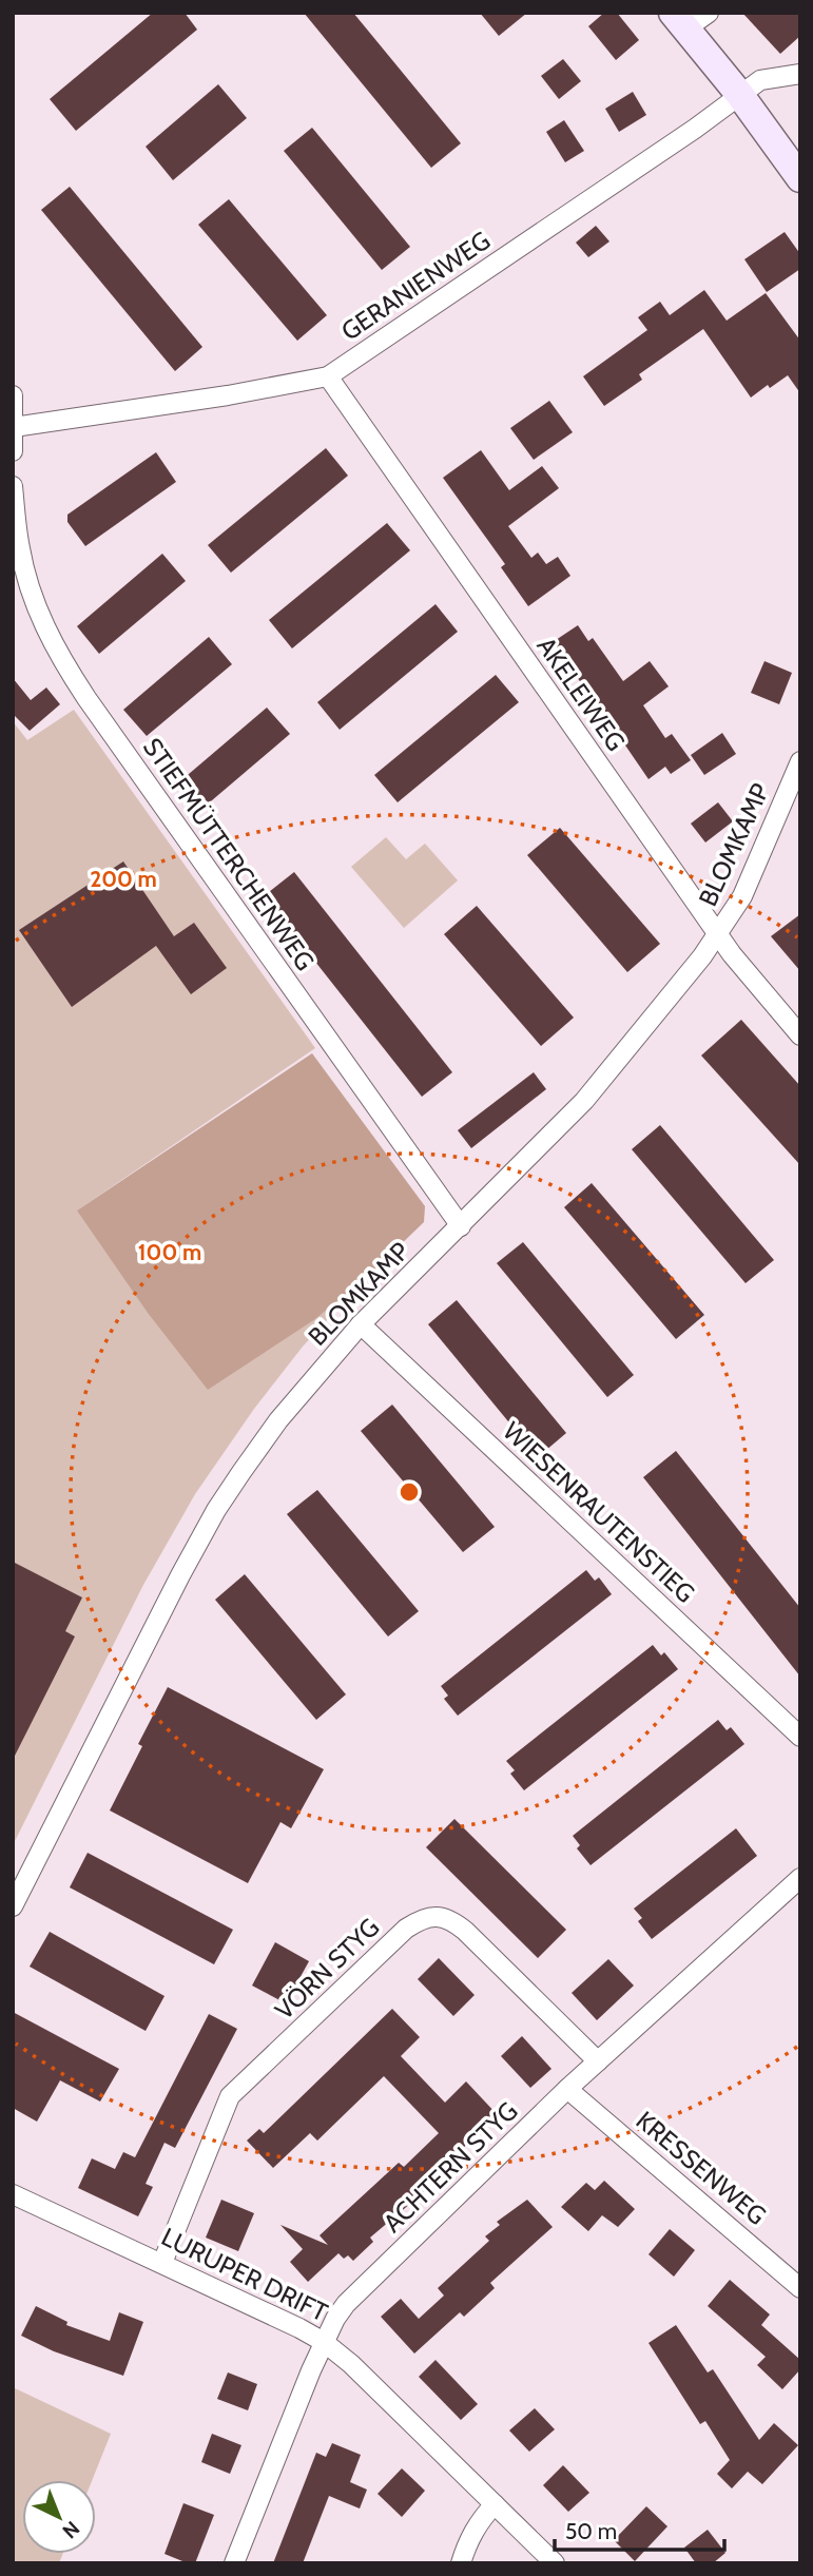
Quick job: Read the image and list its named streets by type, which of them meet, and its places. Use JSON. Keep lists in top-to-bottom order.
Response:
{
  "streets": {
    "street": [
      "GERANIENWEG",
      "AKELEIWEG",
      "BLOMKAMP",
      "STIEFMÜTTERCHENWEG",
      "WIESENRAUTENSTIEG",
      "VÖRN STYG",
      "ACHTERN STYG",
      "KRESSENWEG",
      "LURUPER DRIFT"
    ]
  },
  "crossings": [
    ["GERANIENWEG", "AKELEIWEG"],
    ["AKELEIWEG", "BLOMKAMP"],
    ["BLOMKAMP", "STIEFMÜTTERCHENWEG"],
    ["BLOMKAMP", "WIESENRAUTENSTIEG"],
    ["VÖRN STYG", "ACHTERN STYG"],
    ["VÖRN STYG", "LURUPER DRIFT"],
    ["ACHTERN STYG", "KRESSENWEG"],
    ["ACHTERN STYG", "LURUPER DRIFT"]
  ],
  "scale_bar": "50 m",
  "north": "bottom right",
  "rings": ["200 m", "100 m"]
}
